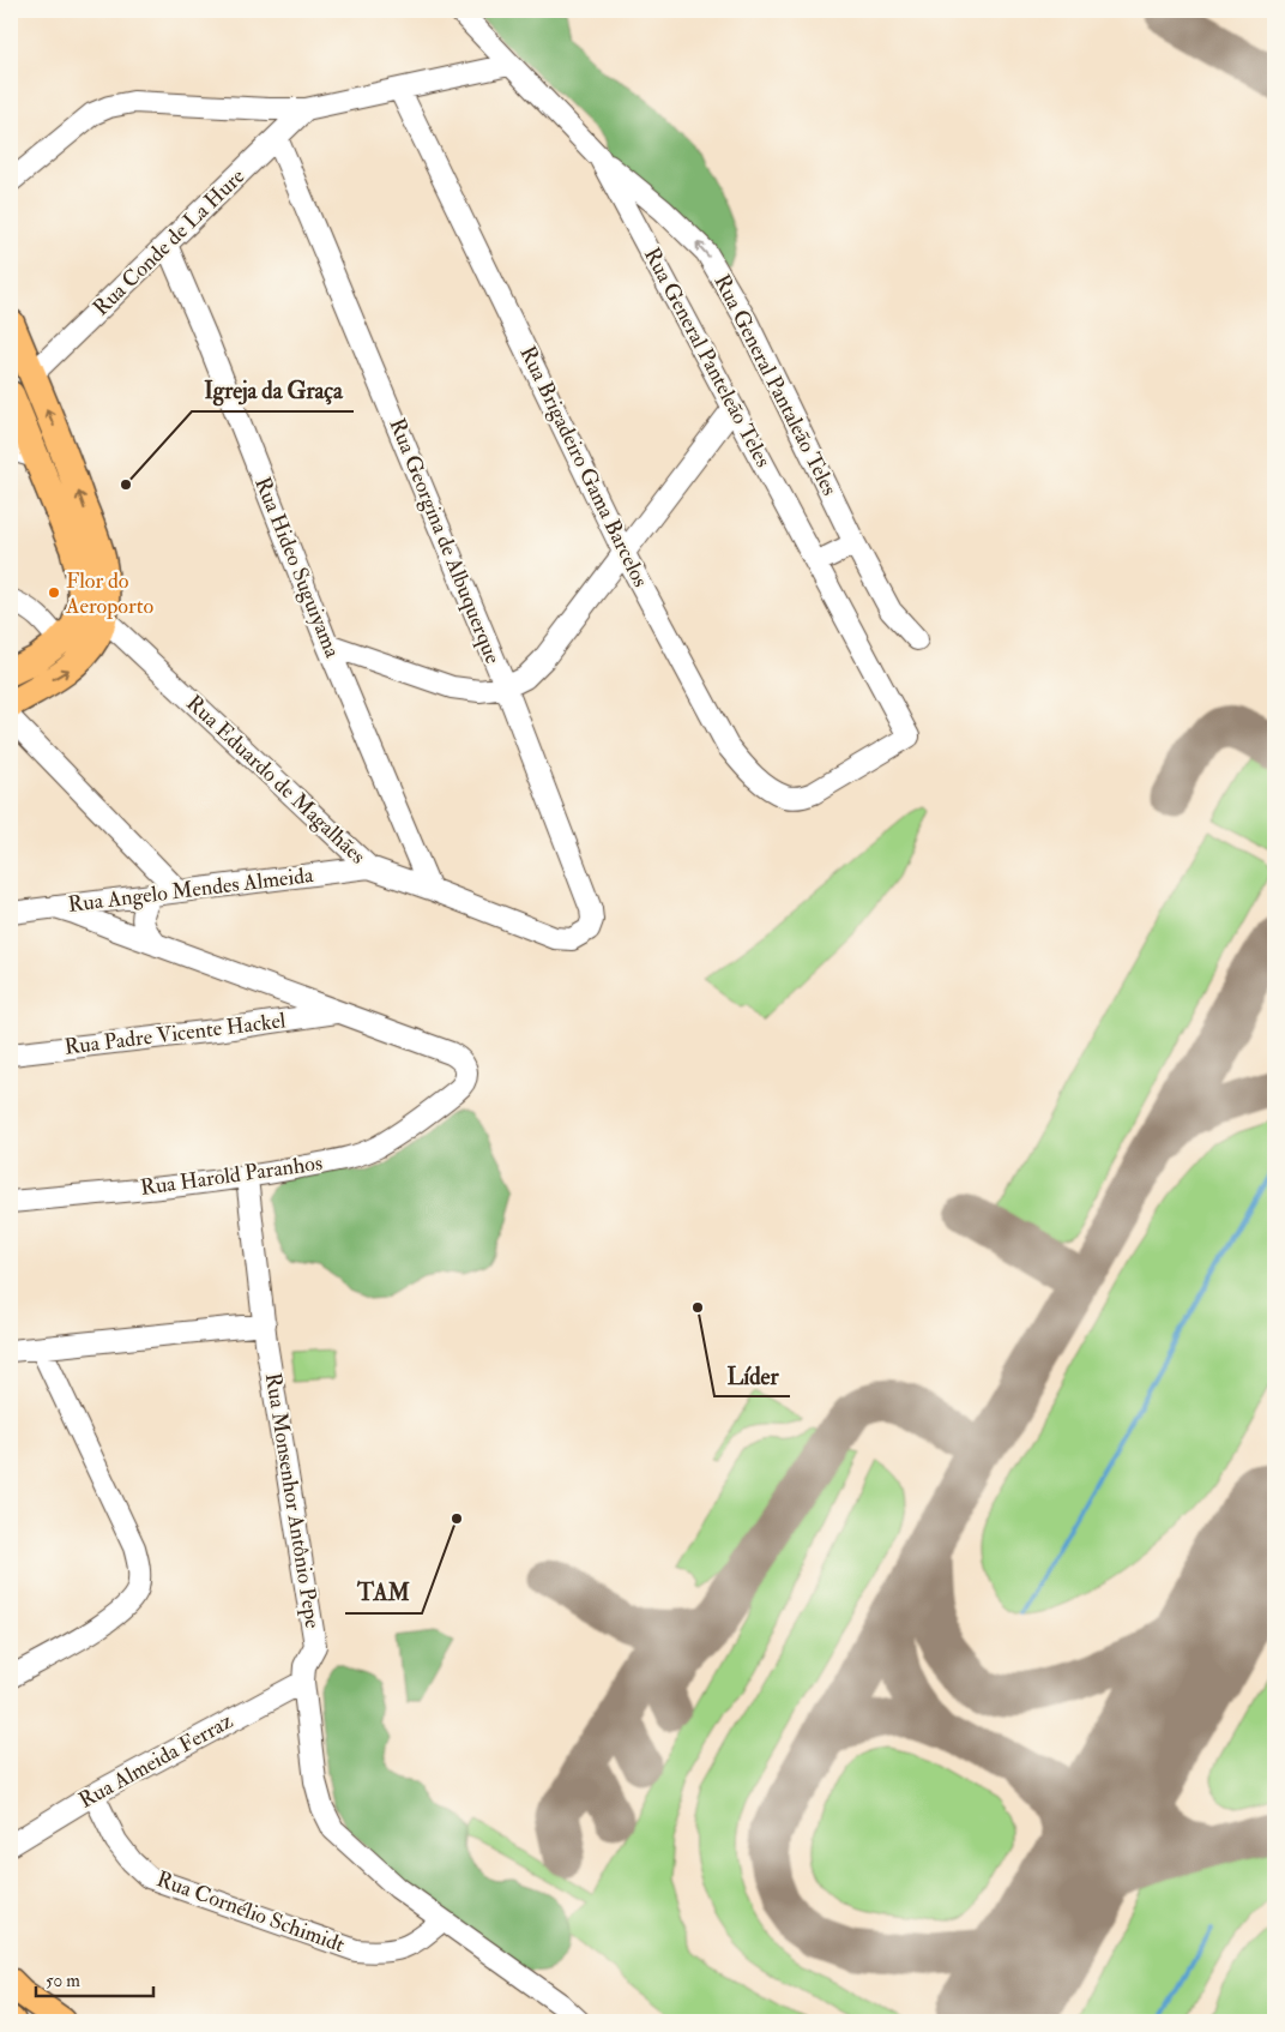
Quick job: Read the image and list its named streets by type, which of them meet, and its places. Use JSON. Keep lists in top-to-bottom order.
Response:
{
  "streets": {
    "street": [
      "Rua Conde de La Hure",
      "Rua General Panteleão Teles",
      "Rua General Pantaleão Teles",
      "Rua Brigadeiro Gama Barcelos",
      "Rua Georgina de Albuquerque",
      "Rua Hideo Suguiyama",
      "Rua Eduardo de Magalhães",
      "Rua Angelo Mendes Almeida",
      "Rua Padre Vicente Hackel",
      "Rua Harold Paranhos",
      "Rua Monsenhor Antônio Pepe",
      "Rua Almeida Ferraz",
      "Rua Cornélio Schimidt"
    ]
  },
  "crossings": [
    ["Rua Conde de La Hure", "Rua Georgina de Albuquerque"],
    ["Rua Conde de La Hure", "Rua Hideo Suguiyama"],
    ["Rua General Panteleão Teles", "Rua General Pantaleão Teles"],
    ["Rua General Panteleão Teles", "Rua Brigadeiro Gama Barcelos"],
    ["Rua Georgina de Albuquerque", "Rua Eduardo de Magalhães"],
    ["Rua Hideo Suguiyama", "Rua Eduardo de Magalhães"],
    ["Rua Eduardo de Magalhães", "Rua Angelo Mendes Almeida"],
    ["Rua Padre Vicente Hackel", "Rua Harold Paranhos"],
    ["Rua Harold Paranhos", "Rua Monsenhor Antônio Pepe"],
    ["Rua Monsenhor Antônio Pepe", "Rua Almeida Ferraz"],
    ["Rua Monsenhor Antônio Pepe", "Rua Cornélio Schimidt"],
    ["Rua Almeida Ferraz", "Rua Cornélio Schimidt"]
  ],
  "one_way": ["Rua General Pantaleão Teles"],
  "places": [
    "Igreja da Graça",
    "Flor do Aeroporto",
    "Líder",
    "TAM"
  ],
  "scale_bar": "50 m"
}
